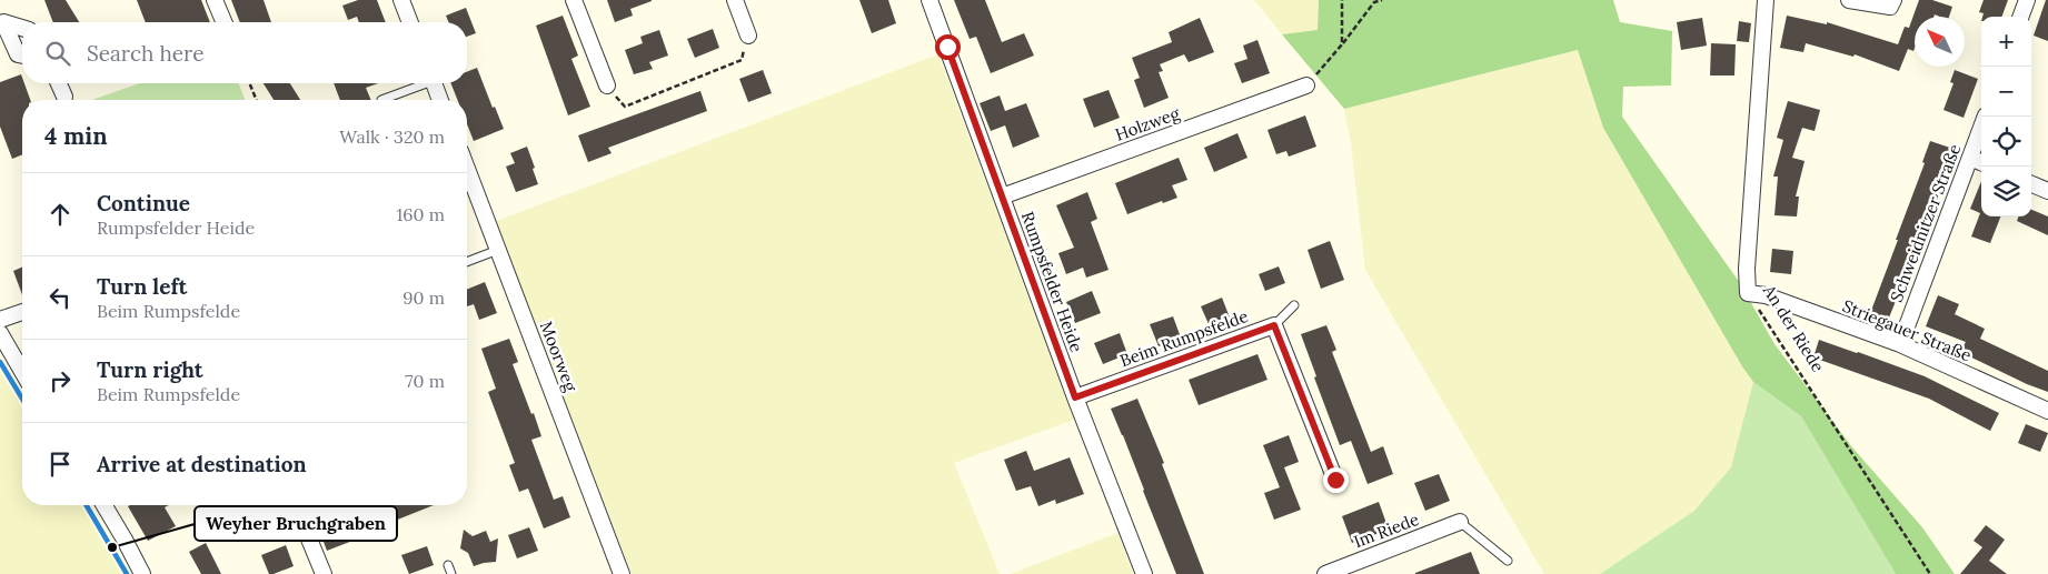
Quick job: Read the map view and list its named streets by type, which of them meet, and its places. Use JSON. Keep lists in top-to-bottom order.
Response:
{
  "streets": {
    "street": [
      "Holzweg",
      "Schweidnitzer Straße",
      "Rumpsfelder Heide",
      "An der Riede",
      "Striegauer Straße",
      "Beim Rumpsfelde",
      "Moorweg",
      "Im Riede"
    ]
  },
  "crossings": [
    ["Holzweg", "Rumpsfelder Heide"],
    ["Schweidnitzer Straße", "Striegauer Straße"],
    ["Rumpsfelder Heide", "Beim Rumpsfelde"],
    ["An der Riede", "Striegauer Straße"]
  ],
  "places": ["Weyher Bruchgraben"],
  "north": "top left",
  "page": {
    "map_buttons": ["+", "−"],
    "search": "Search here",
    "heading": ["4 min", "Walk · 320 m"],
    "list": [
      ["Continue", "Rumpsfelder Heide", "160 m"],
      ["Turn left", "Beim Rumpsfelde", "90 m"],
      ["Turn right", "Beim Rumpsfelde", "70 m"],
      "Arrive at destination"
    ]
  }
}
